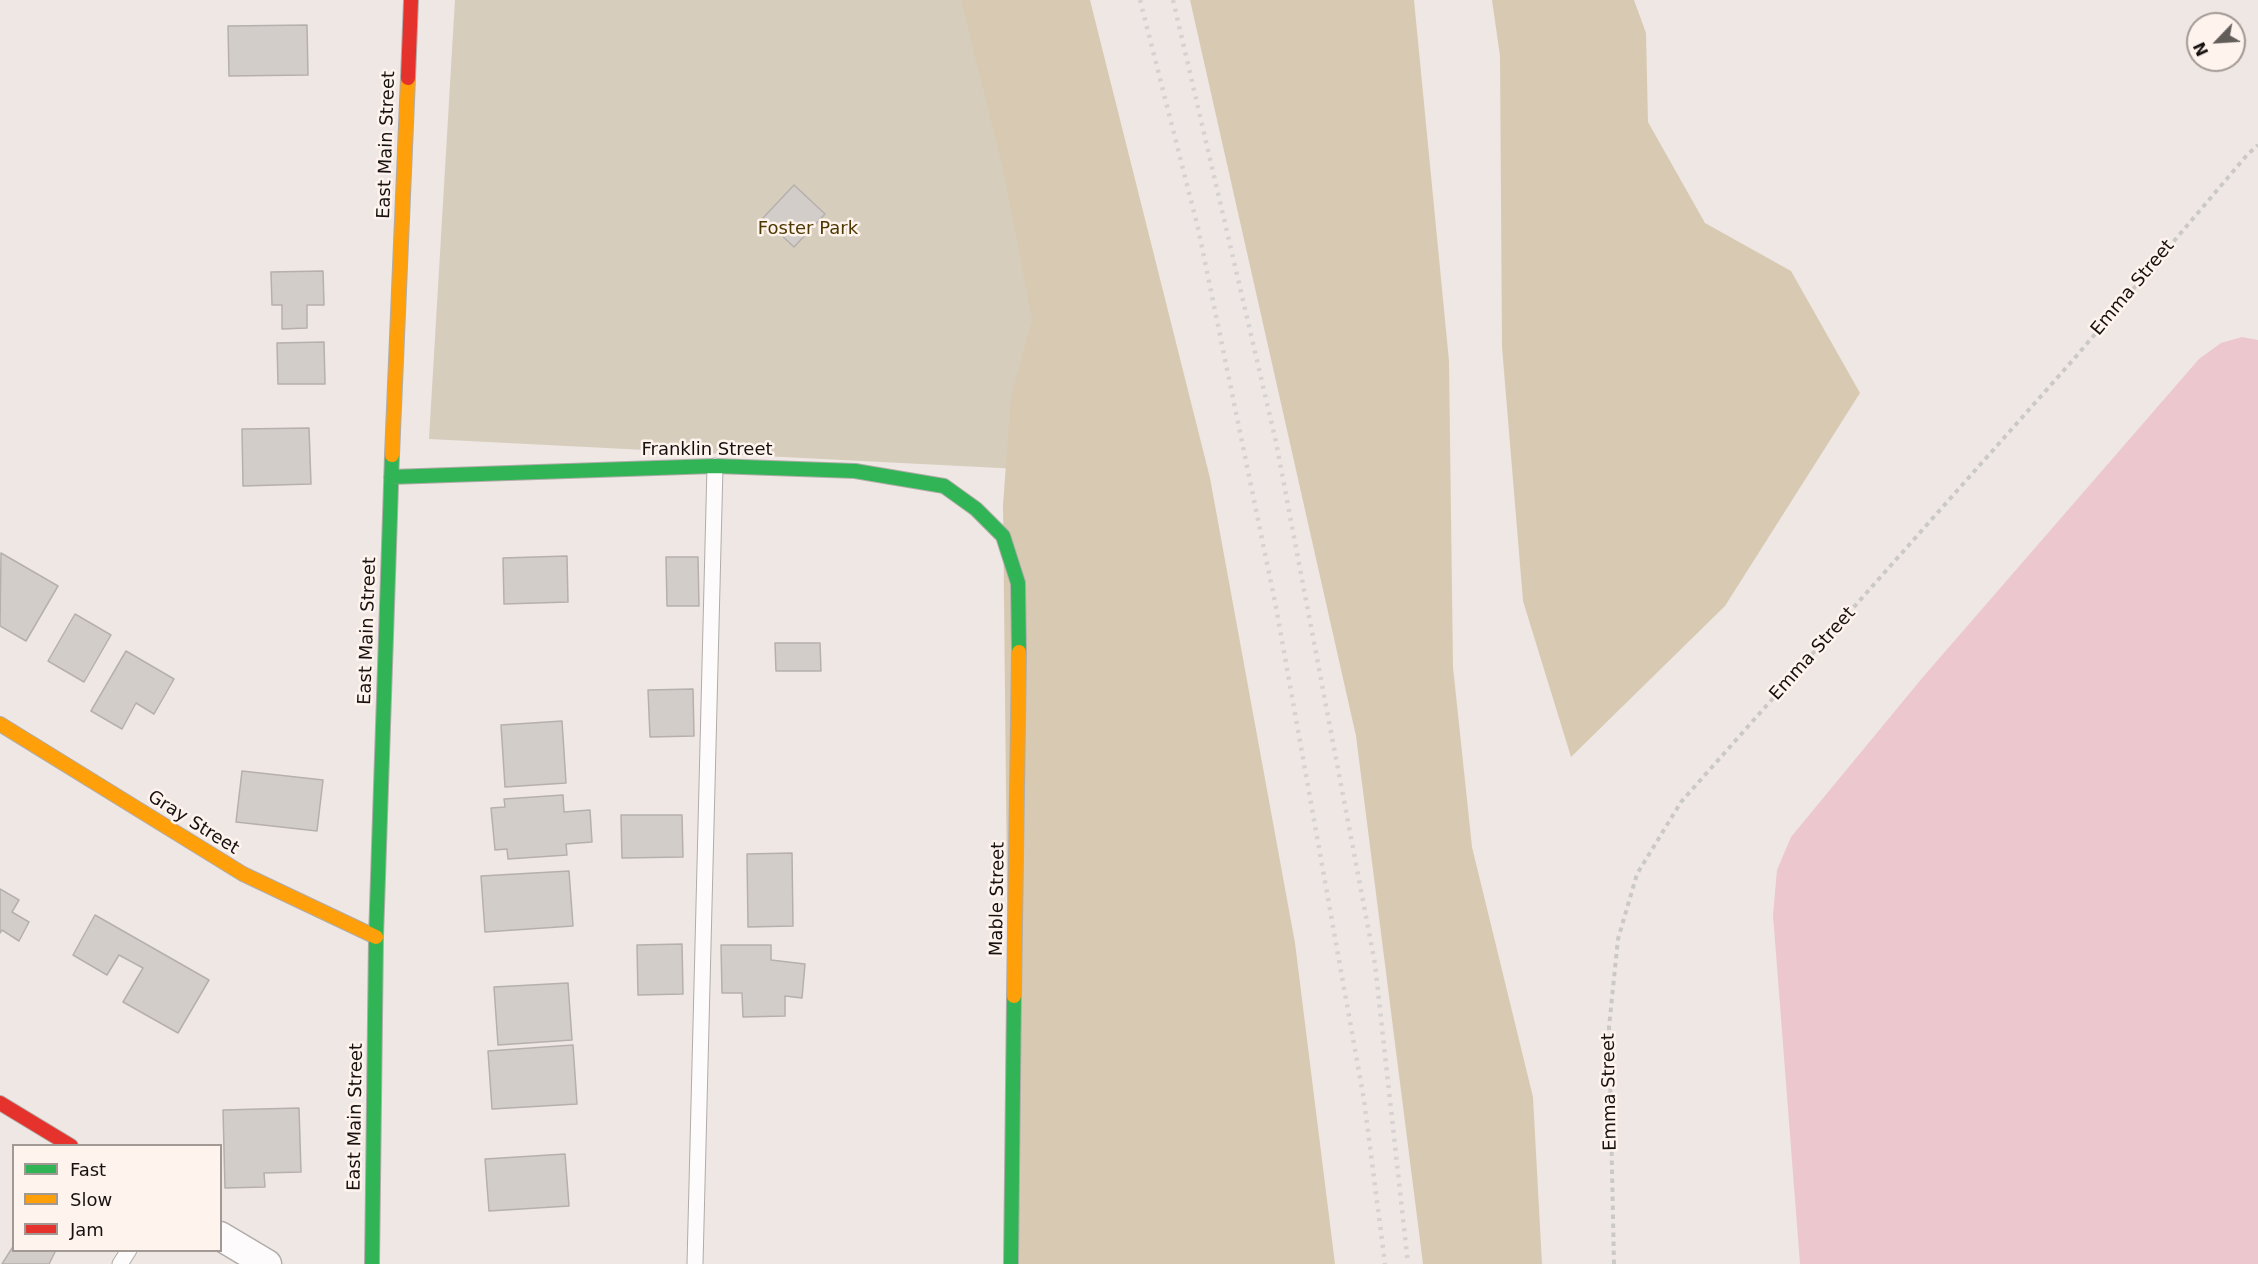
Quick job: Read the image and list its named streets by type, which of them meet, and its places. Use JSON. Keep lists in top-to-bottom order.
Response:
{
  "streets": {
    "street": [
      "East Main Street",
      "Franklin Street",
      "Gray Street",
      "Mable Street"
    ],
    "path": ["Emma Street"]
  },
  "crossings": [
    ["East Main Street", "Franklin Street"],
    ["East Main Street", "Gray Street"],
    ["Franklin Street", "Mable Street"]
  ],
  "parks": ["Foster Park"],
  "legend": ["Fast", "Slow", "Jam"],
  "north": "bottom left"
}
